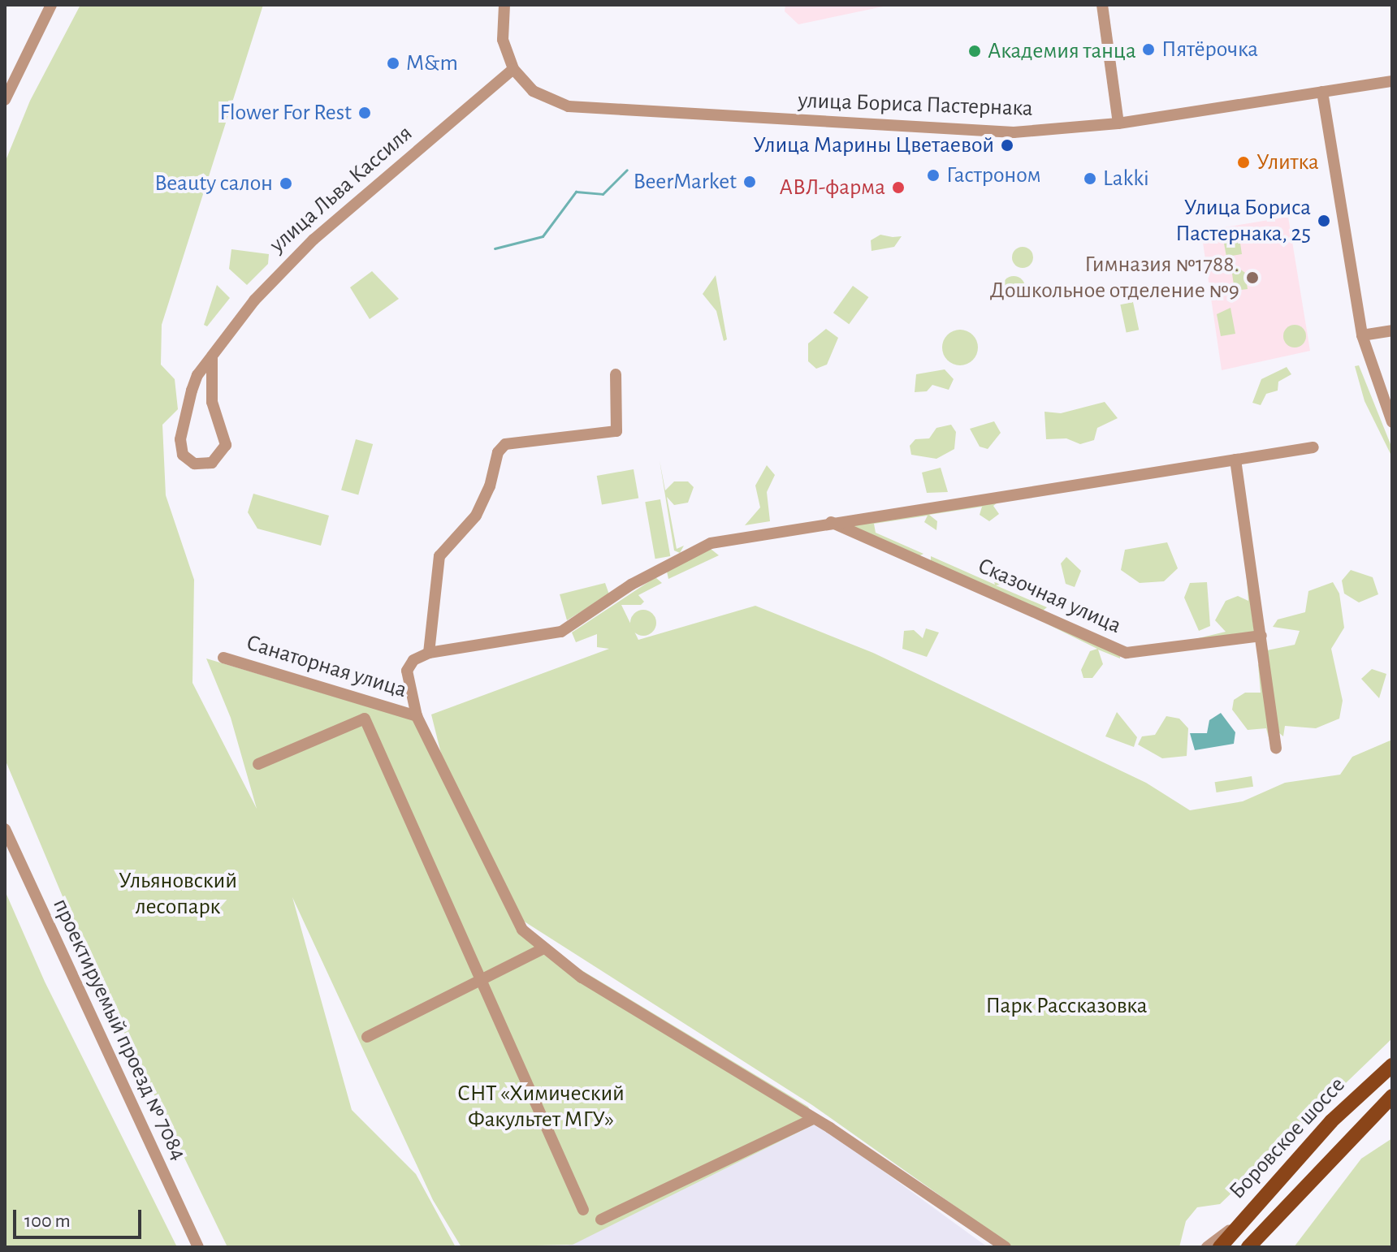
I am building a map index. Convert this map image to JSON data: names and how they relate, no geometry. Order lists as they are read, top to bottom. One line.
{"streets":{"main road":["Боровское шоссе"],"street":["улица Бориса Пастернака","улица Льва Кассиля","Сказочная улица","Санаторная улица","проектируемый проезд № 7084"]},"crossings":[["улица Бориса Пастернака","улица Льва Кассиля"]],"parks":["Ульяновский лесопарк","Парк Рассказовка","СНТ «Химический Факультет МГУ»"],"places":["Пятёрочка","Академия танца","M&m","Flower For Rest","Улица Марины Цветаевой","Улитка","Гастроном","Lakki","BeerMarket","Beauty салон","АВЛ-фарма","Улица Бориса Пастернака, 25","Гимназия №1788. Дошкольное отделение №9"],"scale_bar":"100 m"}
